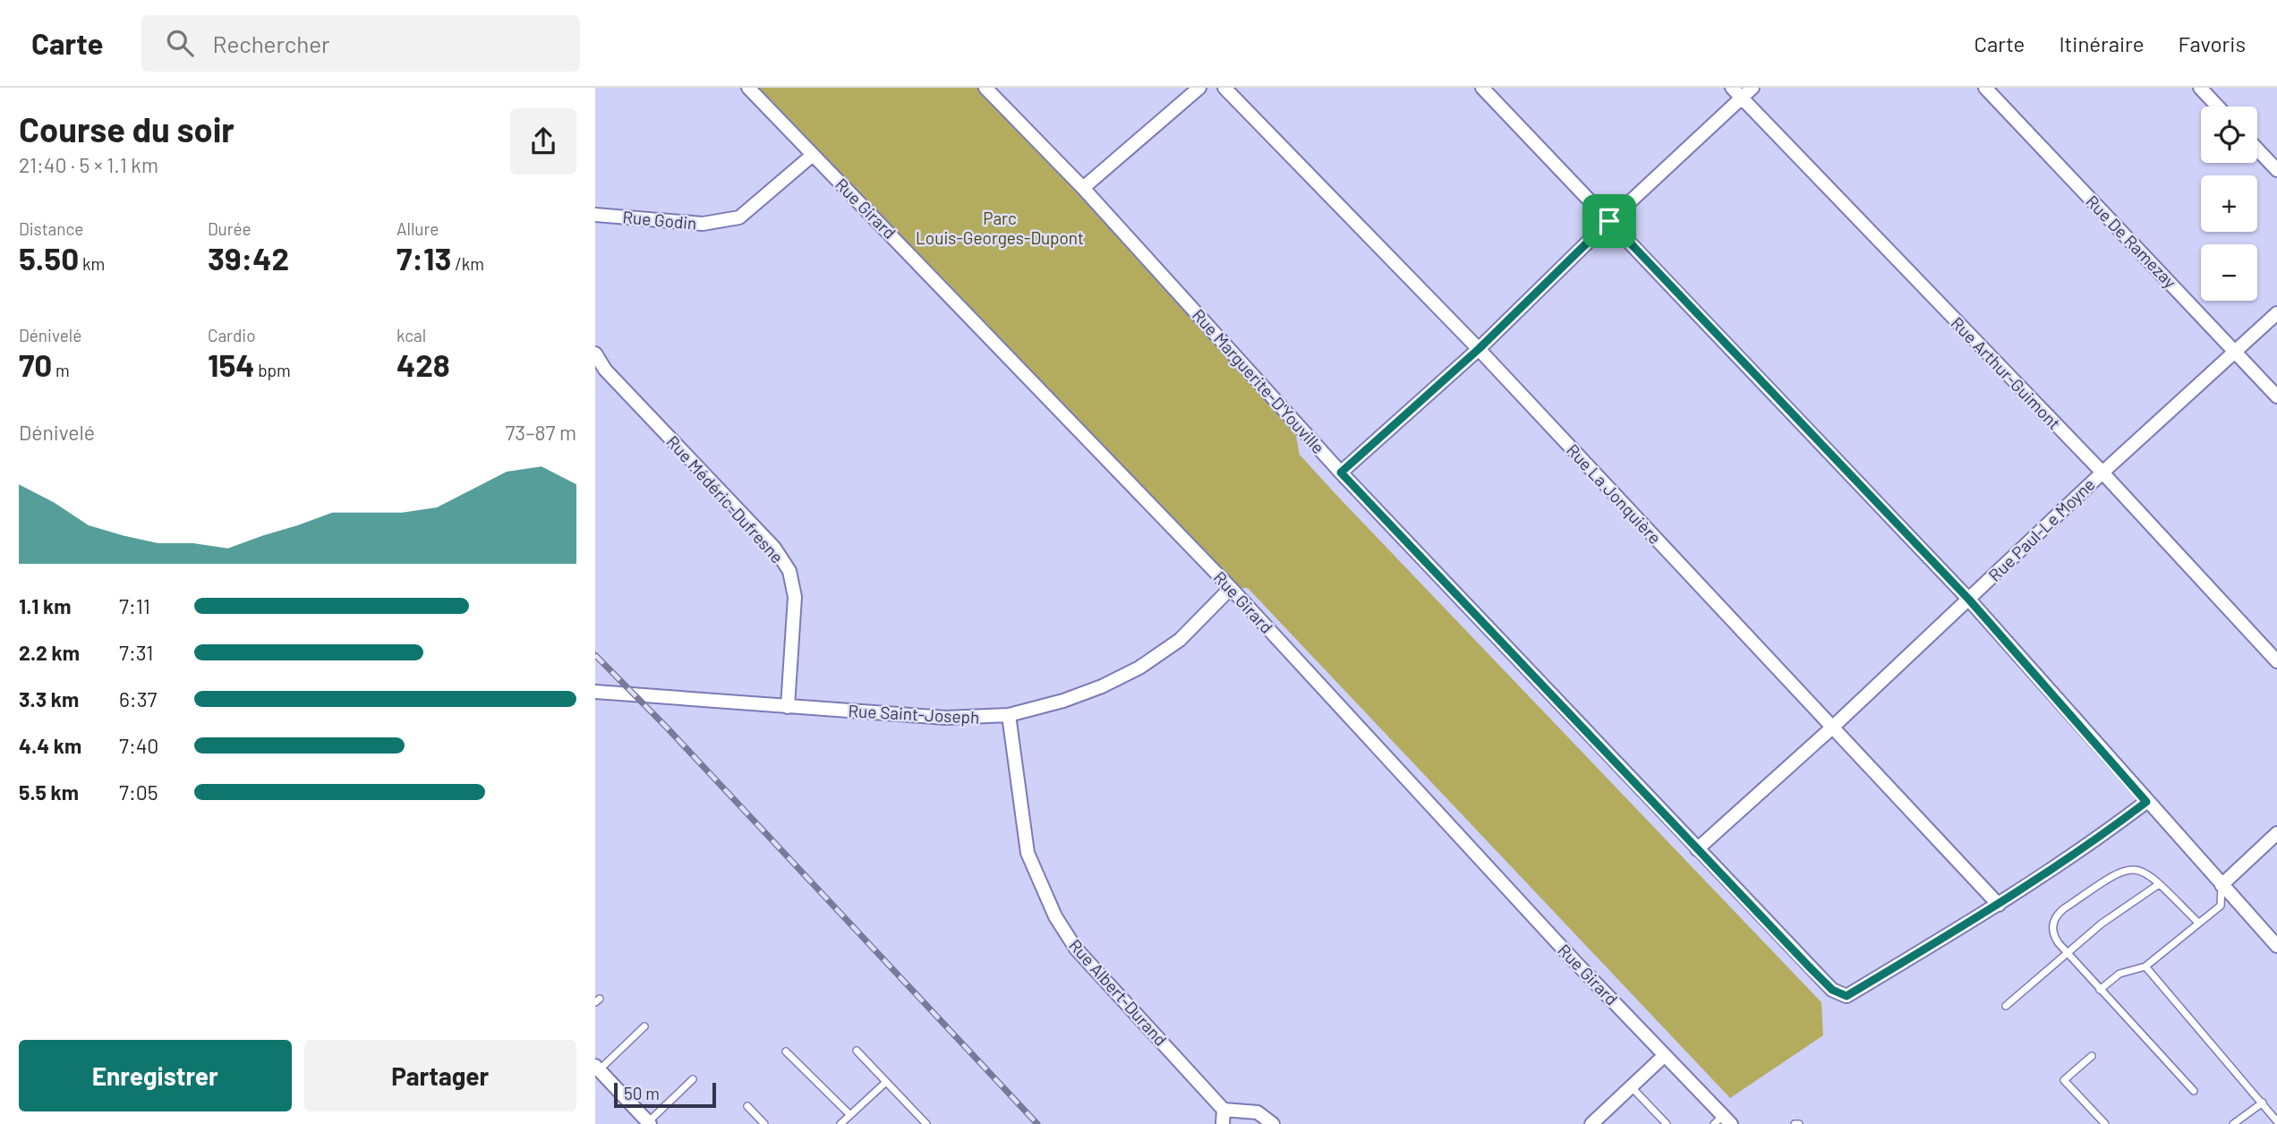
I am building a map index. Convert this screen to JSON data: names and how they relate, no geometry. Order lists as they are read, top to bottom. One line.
{"streets":{"street":["Rue Girard","Rue Godin","Rue De Ramezay","Rue Arthur-Guimont","Rue Marguerite-D'Youville","Rue La Jonquière","Rue Médéric-Dufresne","Rue Paul-Le Moyne","Rue Saint-Joseph","Rue Albert-Durand"]},"crossings":[["Rue Girard","Rue Godin"],["Rue Girard","Rue Saint-Joseph"],["Rue De Ramezay","Rue Paul-Le Moyne"],["Rue Arthur-Guimont","Rue Paul-Le Moyne"],["Rue Marguerite-D'Youville","Rue La Jonquière"],["Rue Marguerite-D'Youville","Rue Paul-Le Moyne"],["Rue La Jonquière","Rue Paul-Le Moyne"],["Rue Médéric-Dufresne","Rue Saint-Joseph"],["Rue Saint-Joseph","Rue Albert-Durand"]],"parks":["Parc Louis-Georges-Dupont"],"scale_bar":"50 m","page":{"header":"Carte","search":"Rechercher","nav":["Carte","Itinéraire","Favoris"],"heading":["Course du soir","21:40 · 5 × 1.1 km"],"map_buttons":["+","−"],"stats":[["Distance","5.50 km"],["Durée","39:42"],["Allure","7:13 /km"],["Dénivelé","70 m"],["Cardio","154 bpm"],["kcal","428"]],"chart":["Dénivelé","73–87 m"],"list":[{"name":"1.1 km","note":"7:11"},{"name":"2.2 km","note":"7:31"},{"name":"3.3 km","note":"6:37"},{"name":"4.4 km","note":"7:40"},{"name":"5.5 km","note":"7:05"}],"buttons":["Enregistrer","Partager"],"scale":"50 m"}}
